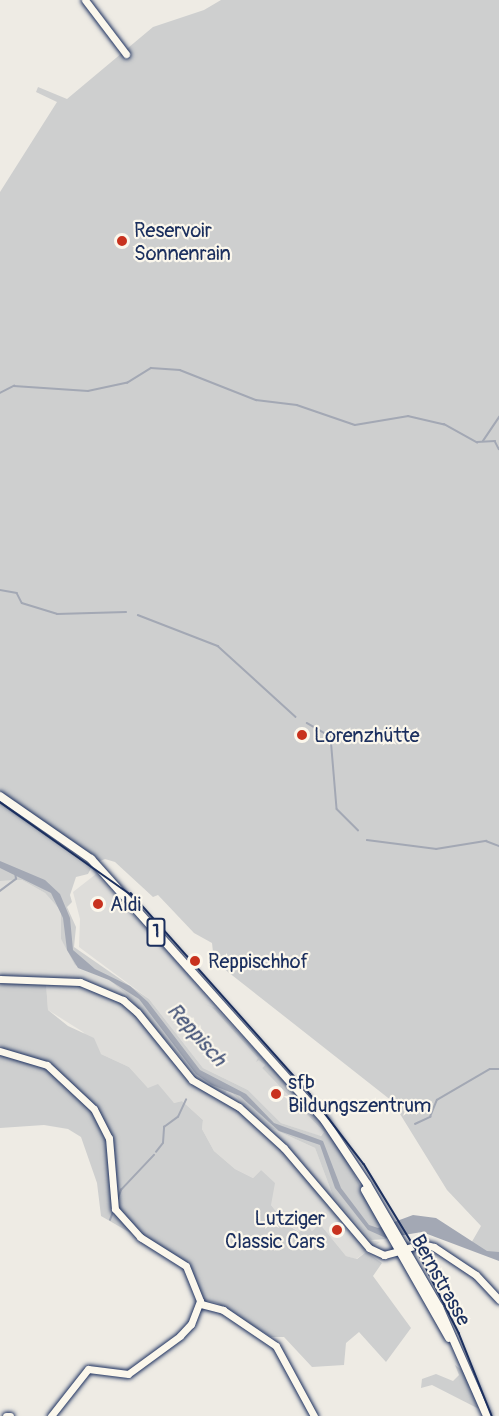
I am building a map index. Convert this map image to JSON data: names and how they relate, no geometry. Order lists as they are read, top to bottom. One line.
{"streets":{"main road":["1","Bernstrasse"]},"water":["Reppisch"],"places":["Reservoir Sonnenrain","Lorenzhütte","Aldi","Reppischhof","sfb Bildungszentrum","Lutziger Classic Cars"]}
